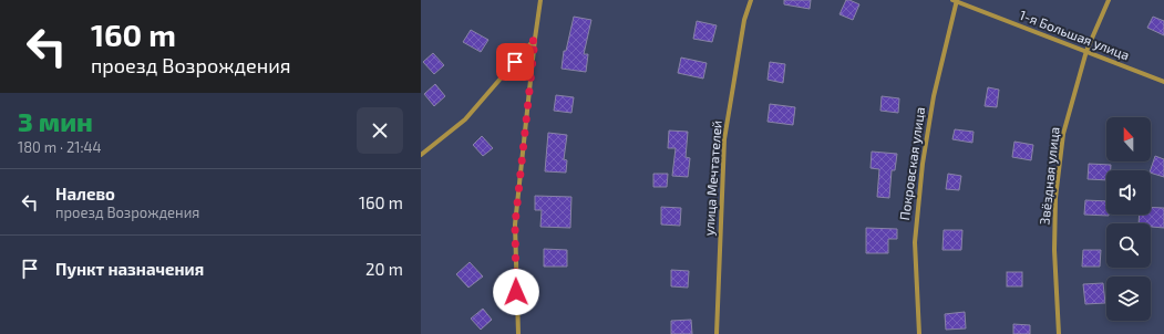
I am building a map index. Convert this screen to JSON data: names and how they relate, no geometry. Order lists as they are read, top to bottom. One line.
{"streets":{"street":["1-я Большая улица","Покровская улица","Звёздная улица","улица Мечтателей"]},"crossings":[["1-я Большая улица","Покровская улица"],["1-я Большая улица","Звёздная улица"]],"north":"top","page":{"turn":["160 m","проезд Возрождения"],"heading":["3 мин","180 m · 21:44"],"list":[{"name":"Налево","note":"проезд Возрождения","value":"160 m"},{"name":"Пункт назначения","value":"20 m"}]}}
